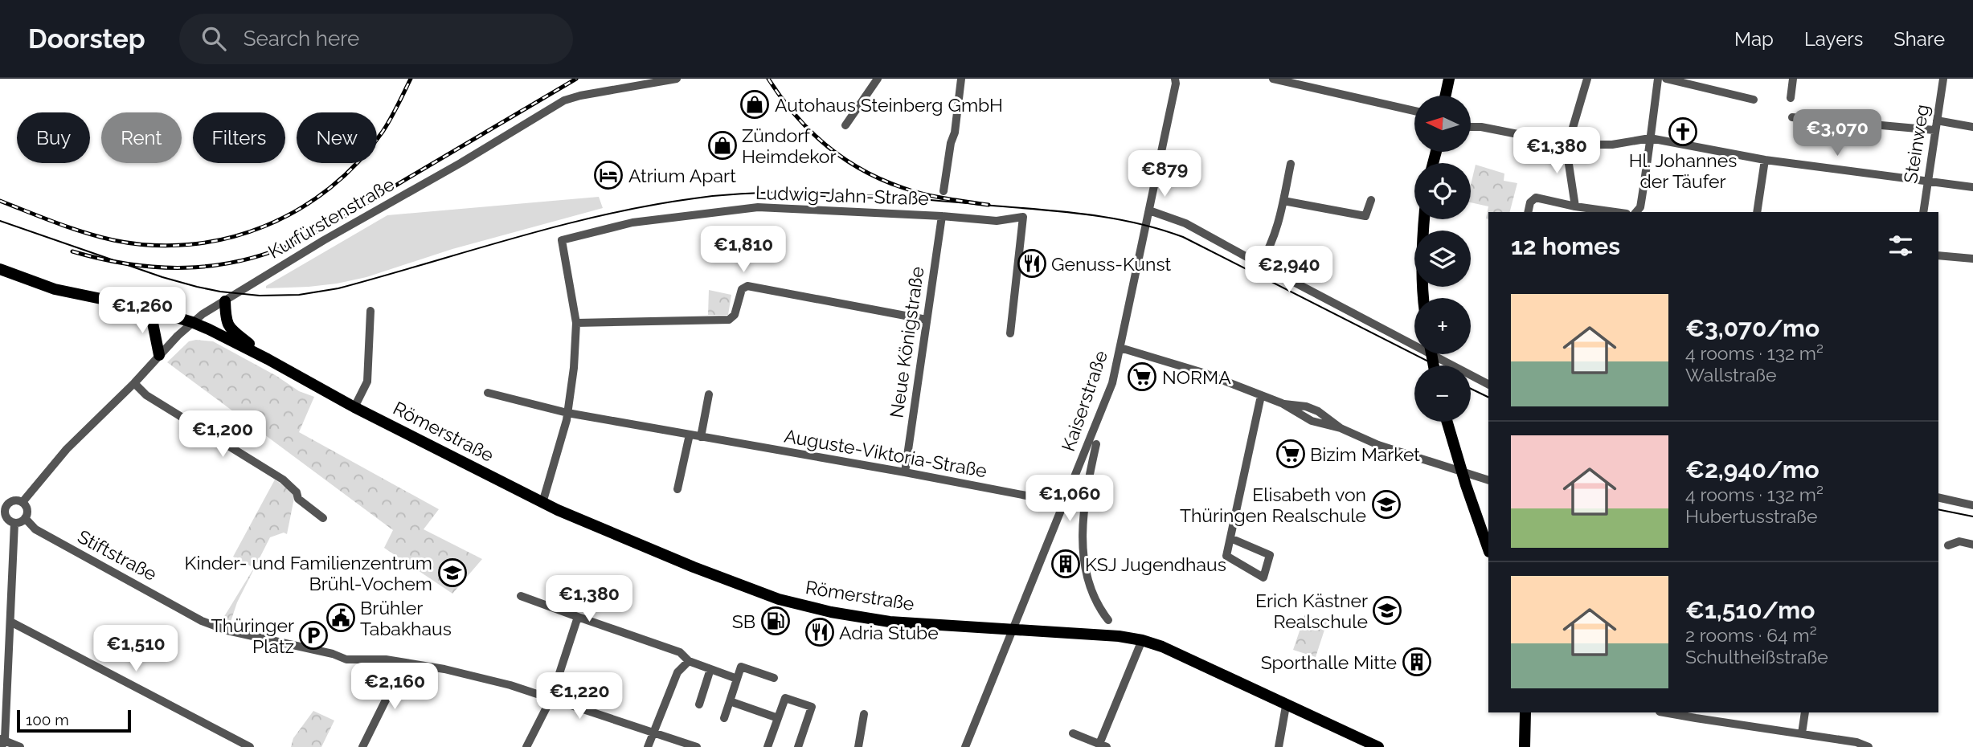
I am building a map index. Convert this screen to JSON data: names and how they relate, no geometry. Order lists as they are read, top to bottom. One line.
{"streets":{"main road":["Römerstraße"],"street":["Steinweg","Ludwig-Jahn-Straße","Kurfürstenstraße","Neue Königstraße","Kaiserstraße","Auguste-Viktoria-Straße","Stiftstraße"]},"crossings":[["Ludwig-Jahn-Straße","Neue Königstraße"],["Kurfürstenstraße","Römerstraße"],["Kurfürstenstraße","Stiftstraße"],["Neue Königstraße","Auguste-Viktoria-Straße"],["Kaiserstraße","Römerstraße"],["Kaiserstraße","Auguste-Viktoria-Straße"]],"places":{"shop":["Autohaus Steinberg GmbH","Zündorf Heimdekor"],"church":["Hl. Johannes der Täufer"],"hotel":["Atrium Apart"],"restaurant":["Genuss-Kunst","Adria Stube"],"supermarket":["NORMA","Bizim Market"],"school or university":["Elisabeth von Thüringen Realschule","Kinder- und Familienzentrum Brühl-Vochem","Erich Kästner Realschule"],"building":["KSJ Jugendhaus","Sporthalle Mitte"],"public building":["Brühler Tabakhaus"],"fuel station":["SB"],"parking":["Thüringer Platz"]},"scale_bar":"100 m","north":"left","page":{"header":"Doorstep","search":"Search here","nav":["Map","Layers","Share"],"map_buttons":["+","−"],"price":["€3,070","€1,380","€879","€1,810","€2,940","€1,260","€1,200","€1,060","€1,380","€1,510","€2,160","€1,220"],"chip":["Buy","Rent","Filters","New"],"heading":"12 homes","list":[{"name":"€3,070/mo","note":"4 rooms · 132 m² · Wallstraße"},{"name":"€2,940/mo","note":"4 rooms · 132 m² · Hubertusstraße"},{"name":"€1,510/mo","note":"2 rooms · 64 m² · Schultheißstraße"}],"scale":"100 m"}}
